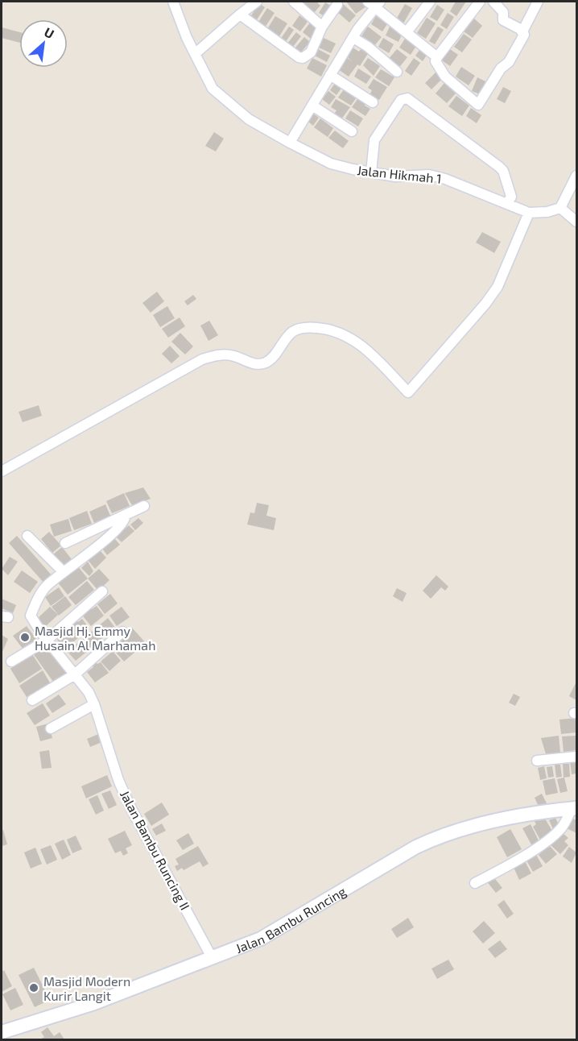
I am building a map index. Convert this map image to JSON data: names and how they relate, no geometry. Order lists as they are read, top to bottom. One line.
{"streets":{"street":["Jalan Hikmah 1","Jalan Bambu Runcing II","Jalan Bambu Runcing"]},"crossings":[["Jalan Bambu Runcing II","Jalan Bambu Runcing"]],"places":["Masjid Hj. Emmy Husain Al Marhamah","Masjid Modern Kurir Langit"],"north":"top right"}
